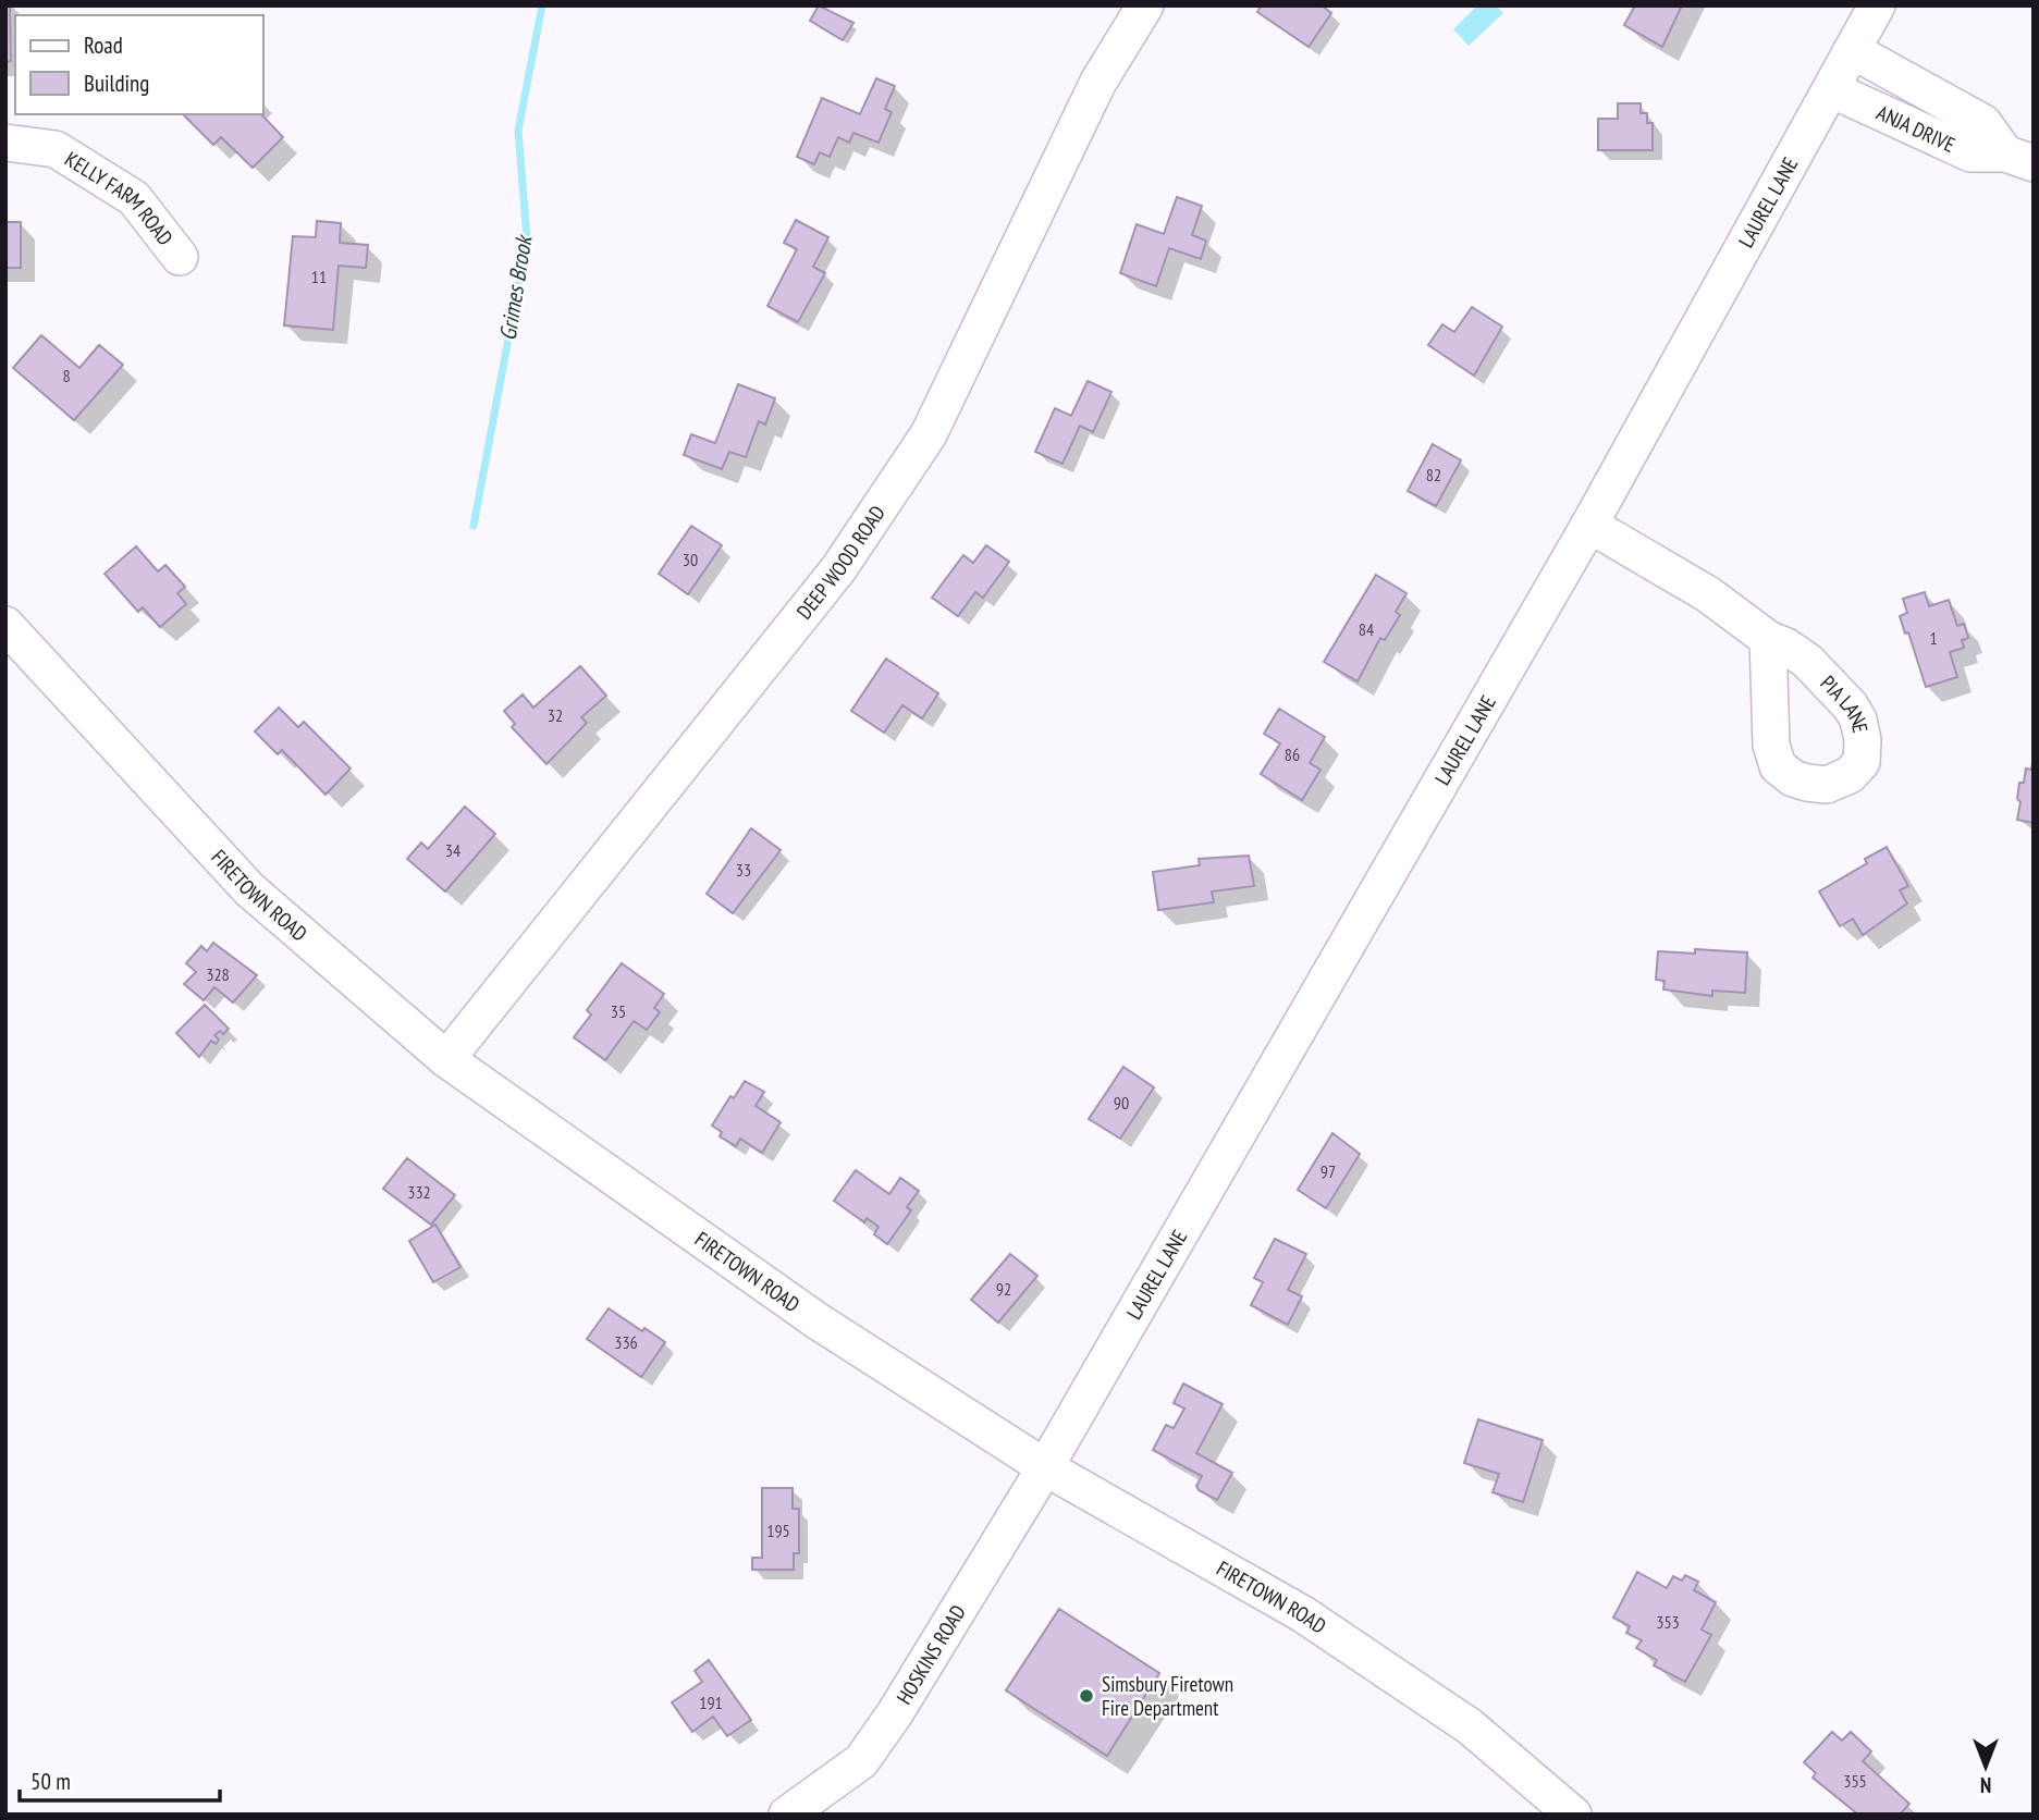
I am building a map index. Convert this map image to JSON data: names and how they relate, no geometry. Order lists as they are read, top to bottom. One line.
{"streets":{"street":["ANJA DRIVE","KELLY FARM ROAD","LAUREL LANE","DEEP WOOD ROAD","FIRETOWN ROAD","HOSKINS ROAD"]},"crossings":[["ANJA DRIVE","LAUREL LANE"],["LAUREL LANE","FIRETOWN ROAD"],["LAUREL LANE","HOSKINS ROAD"],["DEEP WOOD ROAD","FIRETOWN ROAD"],["FIRETOWN ROAD","HOSKINS ROAD"]],"water":["Grimes Brook"],"places":["Simsbury Firetown Fire Department"],"house_numbers":["11","8","82","30","84","1","32","86","34","33","328","35","90","97","332","92","336","195","353","191","355"],"legend":["Road","Building"],"scale_bar":"50 m","north":"bottom"}
